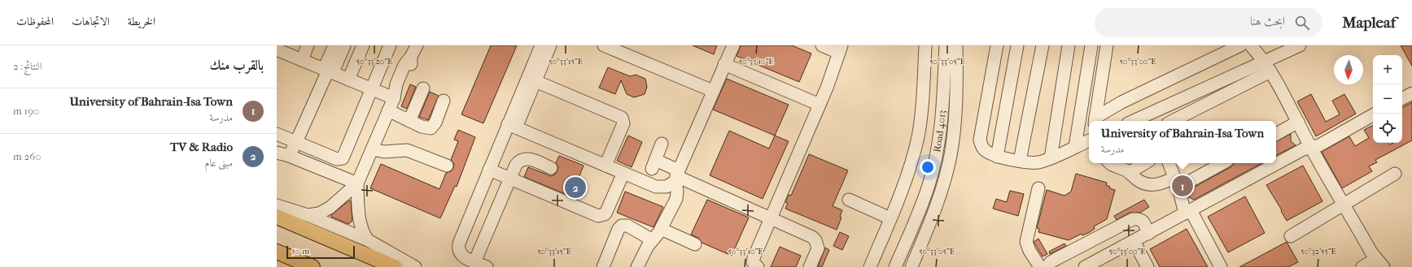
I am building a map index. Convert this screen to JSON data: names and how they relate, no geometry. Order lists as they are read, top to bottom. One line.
{"streets":{"street":["Road 4013"]},"scale_bar":"50 m","north":"bottom","page":{"header":"Mapleaf","search":"ابحث هنا","nav":["الخريطة","الاتجاهات","المحفوظات"],"heading":["بالقرب منك","النتائج: 2"],"map_buttons":["+","−"],"list":[{"mark":"1","name":"University of Bahrain-Isa Town","note":"مدرسة","value":"190 m"},{"mark":"2","name":"TV & Radio","note":"مبنى عام","value":"260 m"}],"popup":["University of Bahrain-Isa Town","مدرسة"],"pins":["1","2"],"scale":"50 m"},"coordinates":["50°33'20\"E","50°33'15\"E","50°33'10\"E","50°33'05\"E","50°33'00\"E","50°32'55\"E"]}
